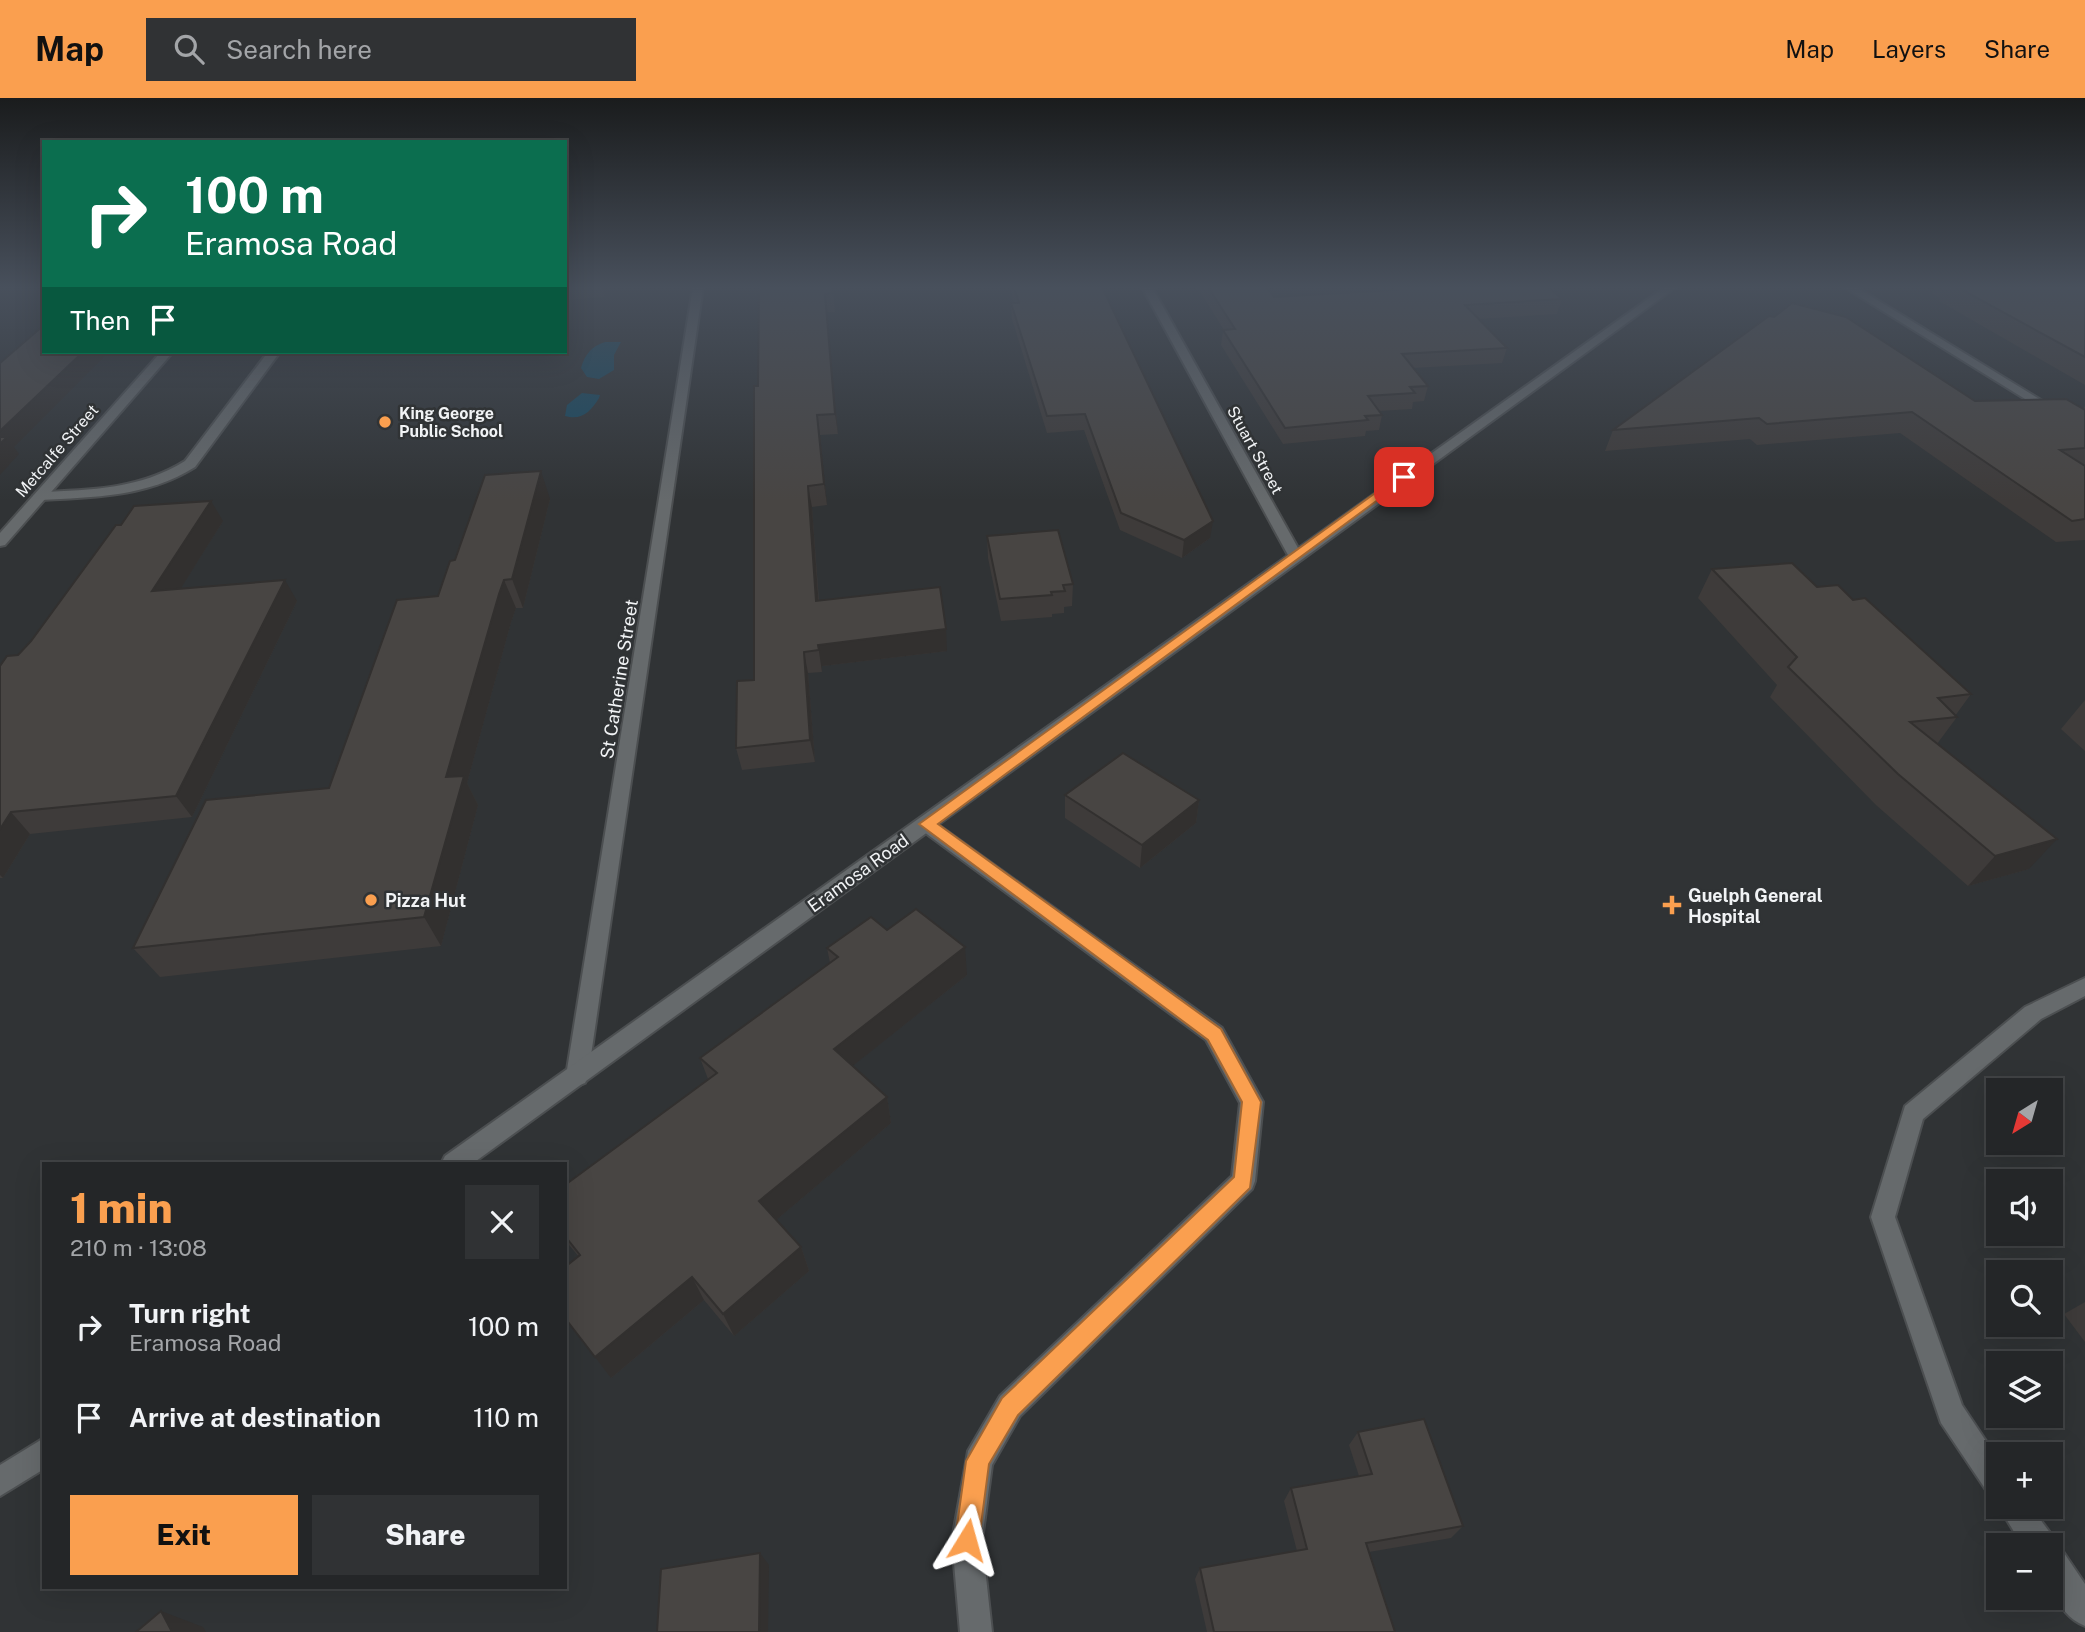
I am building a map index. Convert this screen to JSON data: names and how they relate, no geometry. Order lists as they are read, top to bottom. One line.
{"streets":{"street":["Stuart Street","Metcalfe Street","St Catherine Street","Eramosa Road"]},"crossings":[["Stuart Street","Eramosa Road"],["St Catherine Street","Eramosa Road"]],"places":{"other":["King George Public School","Pizza Hut"],"health":["Guelph General Hospital"]},"north":"bottom left","page":{"header":"Map","search":"Search here","nav":["Map","Layers","Share"],"turn":["100 m","Eramosa Road"],"then":"Then","map_buttons":["+","−"],"heading":["1 min","210 m · 13:08"],"list":[{"name":"Turn right","note":"Eramosa Road","value":"100 m"},{"name":"Arrive at destination","value":"110 m"}],"buttons":["Exit","Share"]}}
